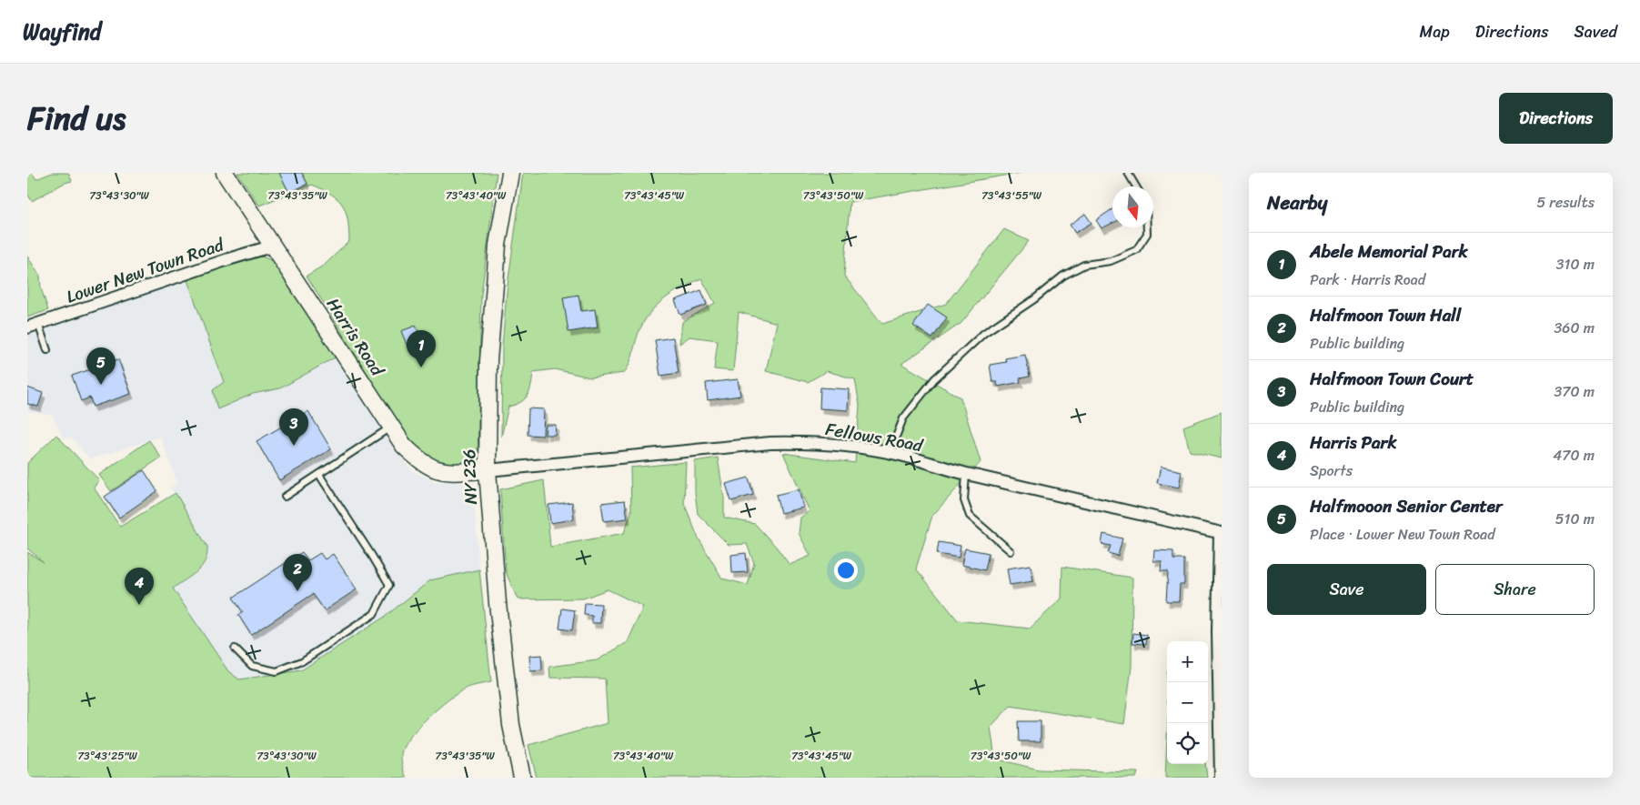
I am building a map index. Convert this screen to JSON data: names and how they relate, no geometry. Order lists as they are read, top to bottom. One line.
{"streets":{"main road":["Harris Road","NY 236"],"street":["Lower New Town Road","Fellows Road"]},"crossings":[["Lower New Town Road","Harris Road"],["Harris Road","Fellows Road"],["Harris Road","NY 236"],["Fellows Road","NY 236"]],"north":"bottom","page":{"header":"Wayfind","nav":["Map","Directions","Saved"],"title":"Find us","buttons":["Directions",["Save","Share"]],"heading":["Nearby","5 results"],"list":[{"mark":"1","name":"Abele Memorial Park","note":"Park · Harris Road","value":"310 m"},{"mark":"2","name":"Halfmoon Town Hall","note":"Public building","value":"360 m"},{"mark":"3","name":"Halfmoon Town Court","note":"Public building","value":"370 m"},{"mark":"4","name":"Harris Park","note":"Sports","value":"470 m"},{"mark":"5","name":"Halfmooon Senior Center","note":"Place · Lower New Town Road","value":"510 m"}],"pins":["1","5","3","2","4"],"map_buttons":["+","−"]},"coordinates":["73°43'30\"W","73°43'35\"W","73°43'40\"W","73°43'45\"W","73°43'50\"W","73°43'55\"W","73°43'25\"W"]}
